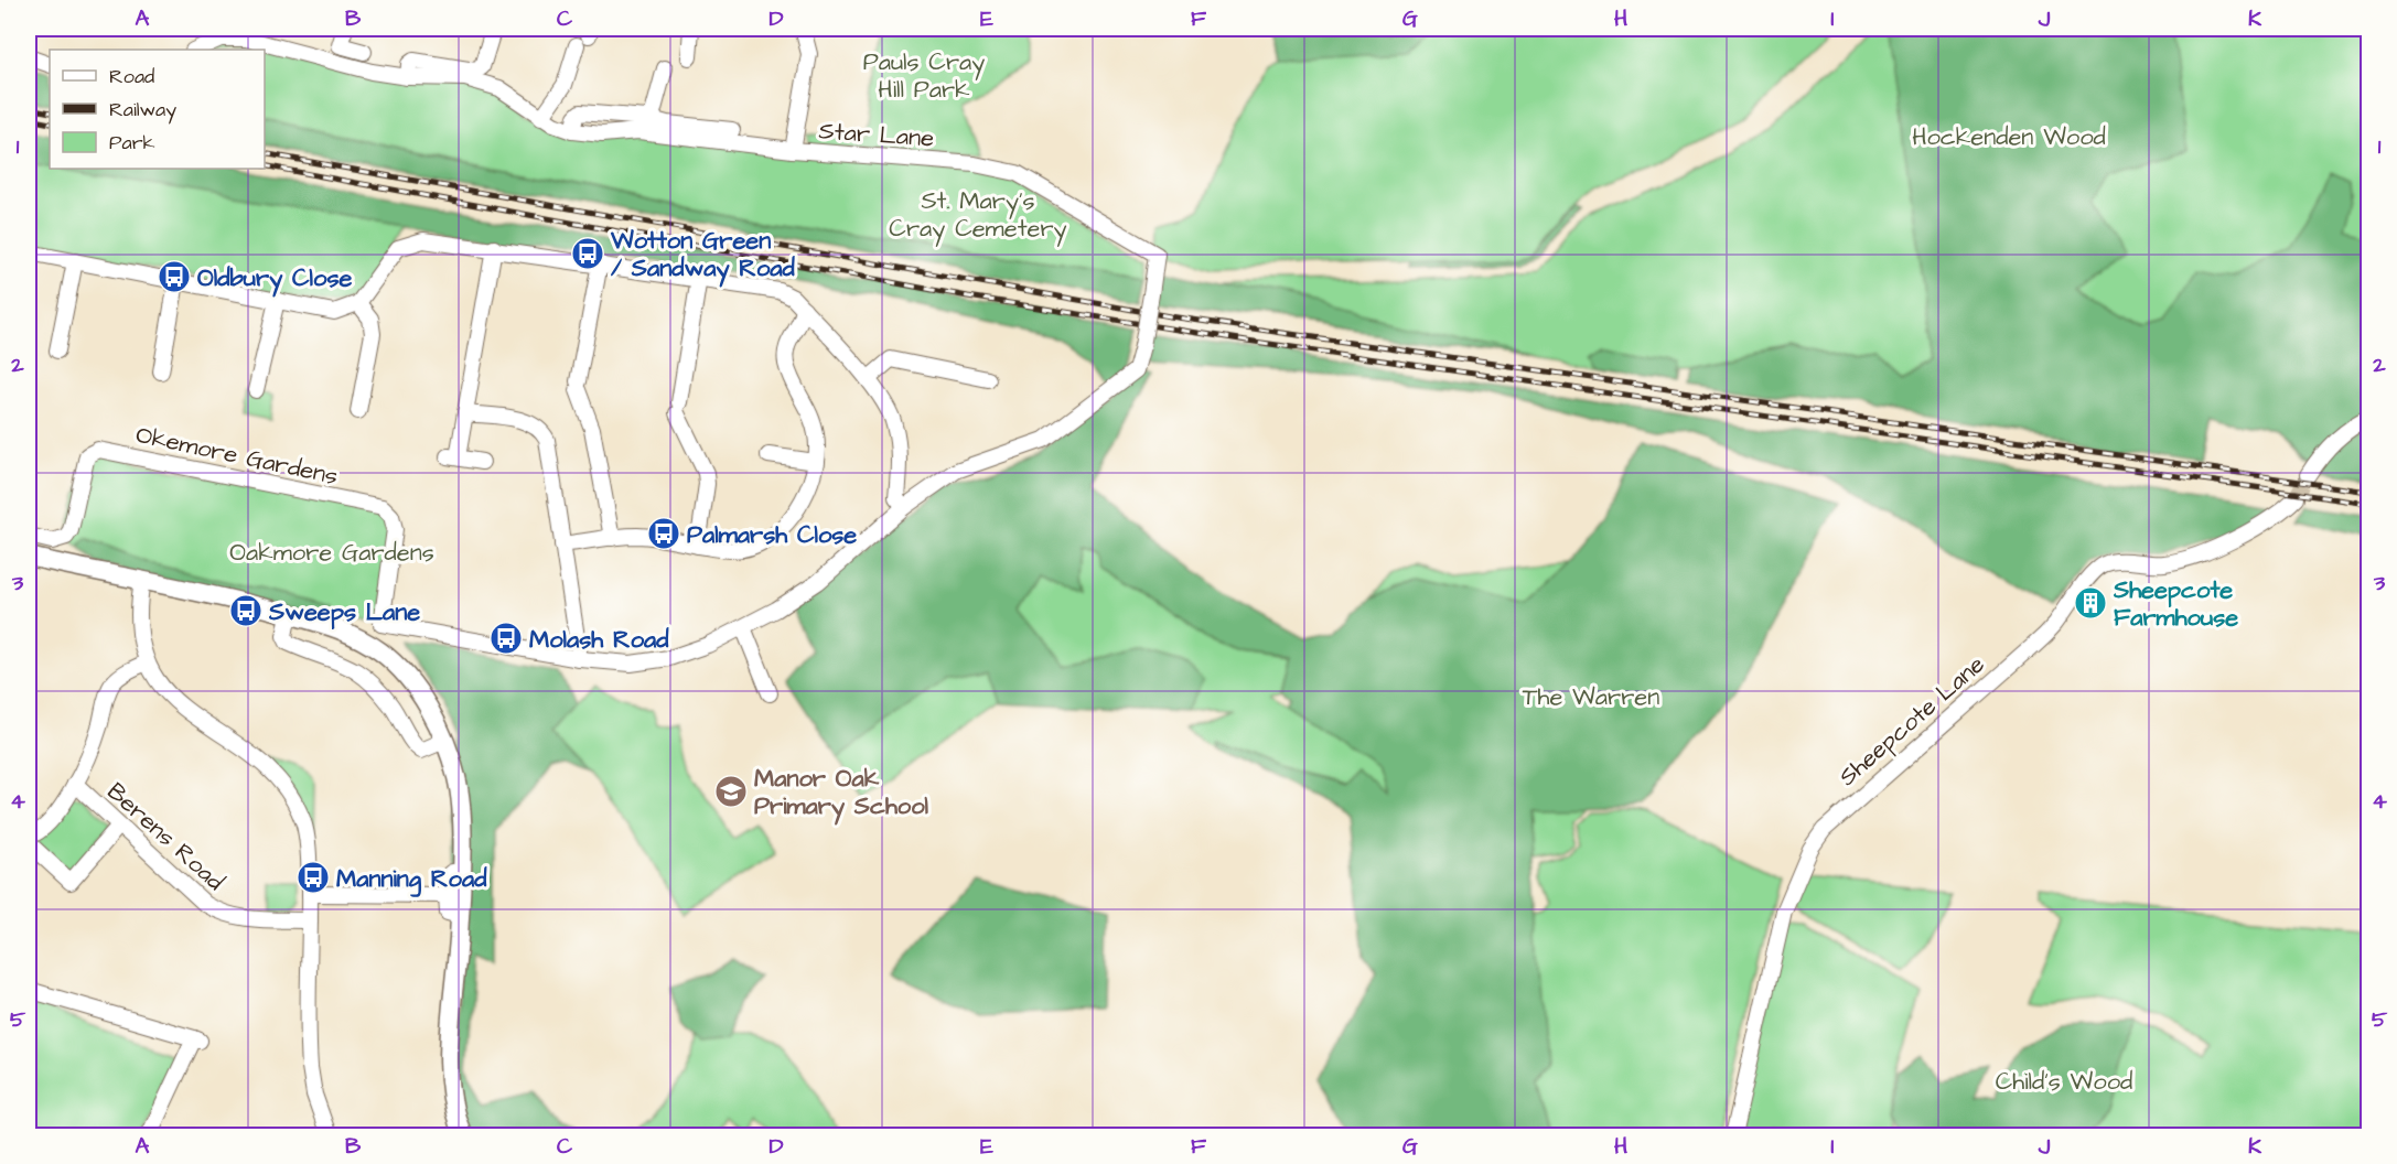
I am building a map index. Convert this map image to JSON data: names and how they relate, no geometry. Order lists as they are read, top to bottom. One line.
{"streets":{"street":["Star Lane","Okemore Gardens","Sheepcote Lane","Berens Road"]},"parks":["Pauls Cray Hill Park","Hockenden Wood","St. Mary's Cray Cemetery","Oakmore Gardens","The Warren","Child's Wood"],"places":{"bus stop":["Wotton Green / Sandway Road","Oldbury Close","Palmarsh Close","Sweeps Lane","Molash Road","Manning Road"],"building":["Sheepcote Farmhouse"],"school or university":["Manor Oak Primary School"]},"legend":["Road","Railway","Park"],"grid":{"columns":["A","B","C","D","E","F","G","H","I","J","K"],"rows":["1","2","3","4","5"]}}
